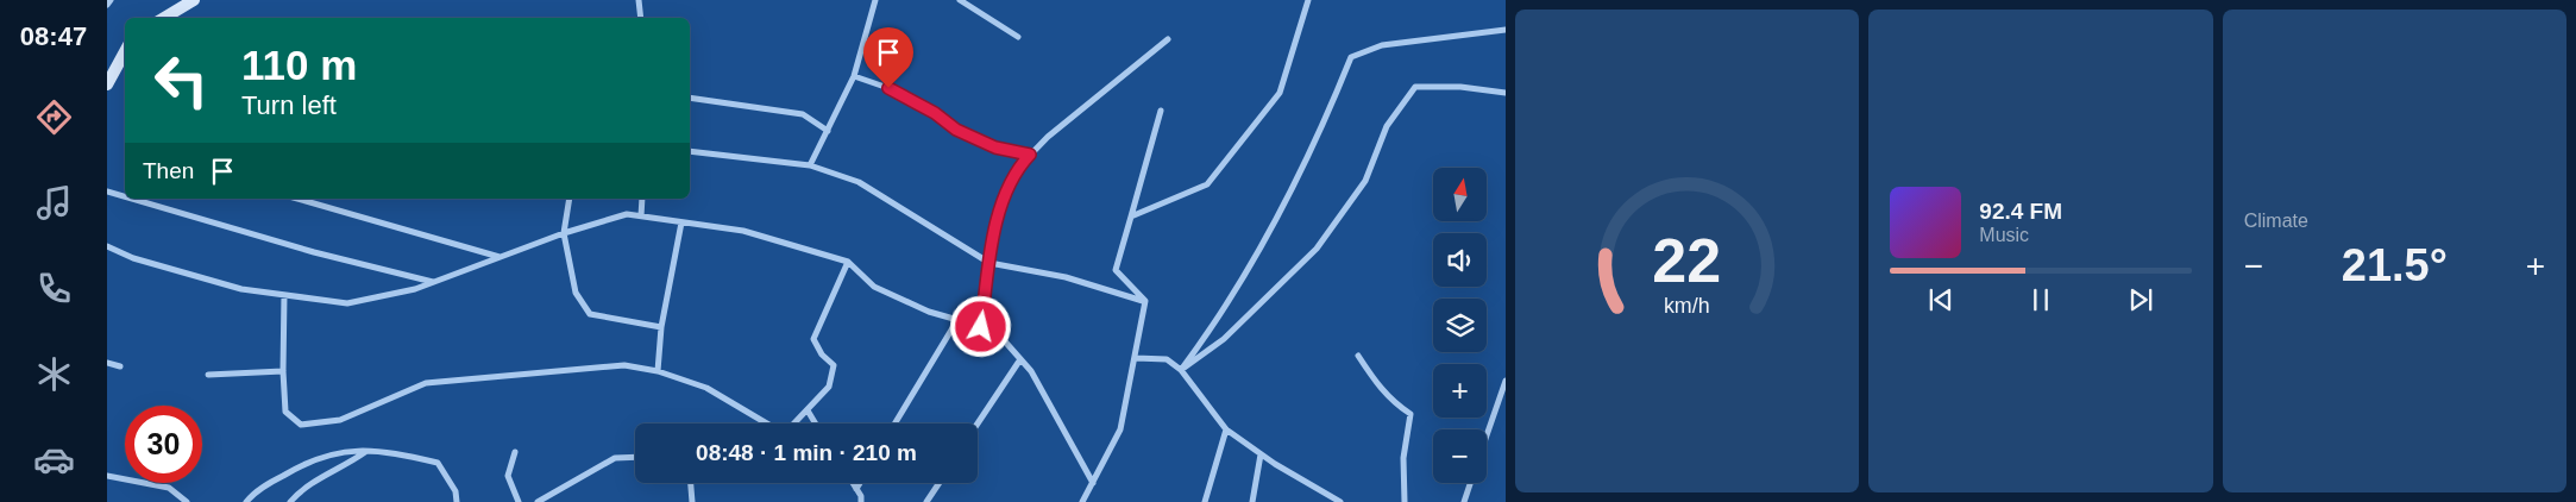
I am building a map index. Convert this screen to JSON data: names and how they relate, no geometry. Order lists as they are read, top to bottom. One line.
{"north":"top","page":{"tabs":"08:47","tile":"Climate","turn":["110 m","Turn left"],"then":"Then","map_buttons":["+","−"],"song":["92.4 FM","Music"],"heat":["−","21.5°","+"],"limit":"30","trip":"08:48 · 1 min · 210 m","gauge":["22","km/h"]}}
